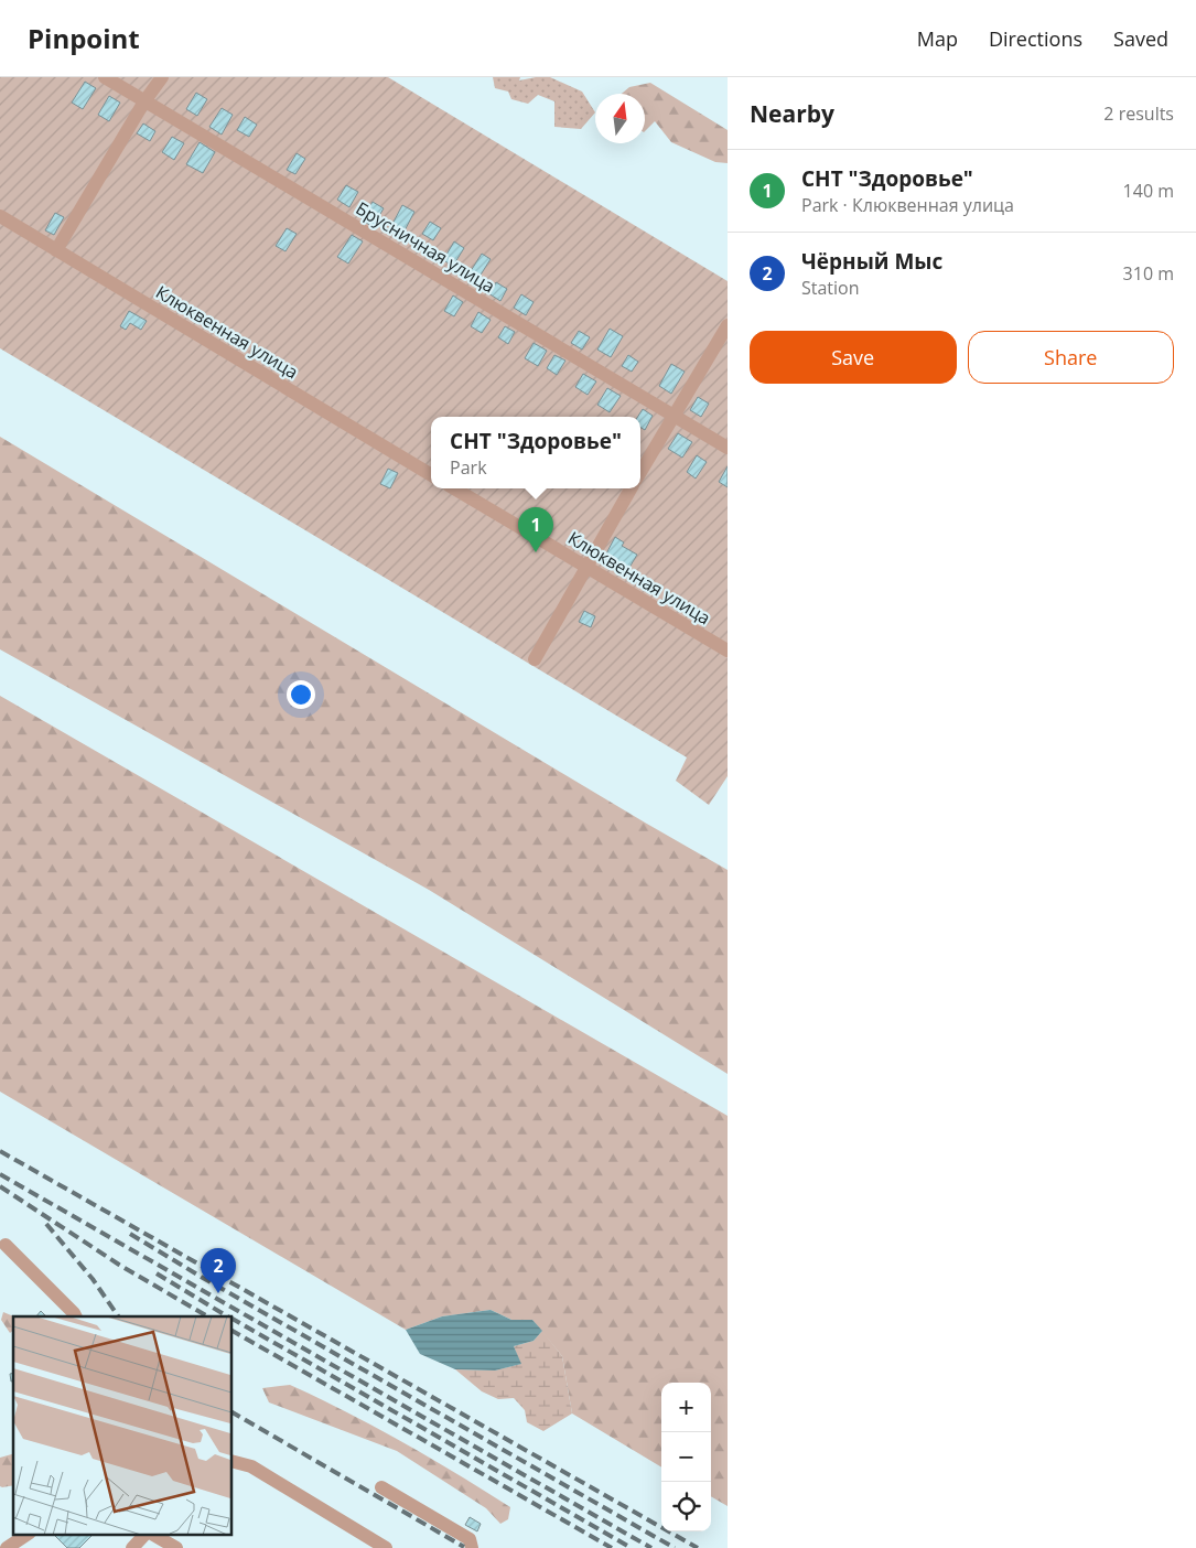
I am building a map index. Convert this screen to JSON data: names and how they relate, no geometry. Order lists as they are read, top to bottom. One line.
{"streets":{"street":["Брусничная улица","Клюквенная улица"]},"north":"top","page":{"header":"Pinpoint","nav":["Map","Directions","Saved"],"heading":["Nearby","2 results"],"list":[{"mark":"1","name":"СНТ \"Здоровье\"","note":"Park · Клюквенная улица","value":"140 m"},{"mark":"2","name":"Чёрный Мыс","note":"Station","value":"310 m"}],"buttons":["Save","Share"],"popup":["СНТ \"Здоровье\"","Park"],"pins":["1","2"],"map_buttons":["+","−"]}}
